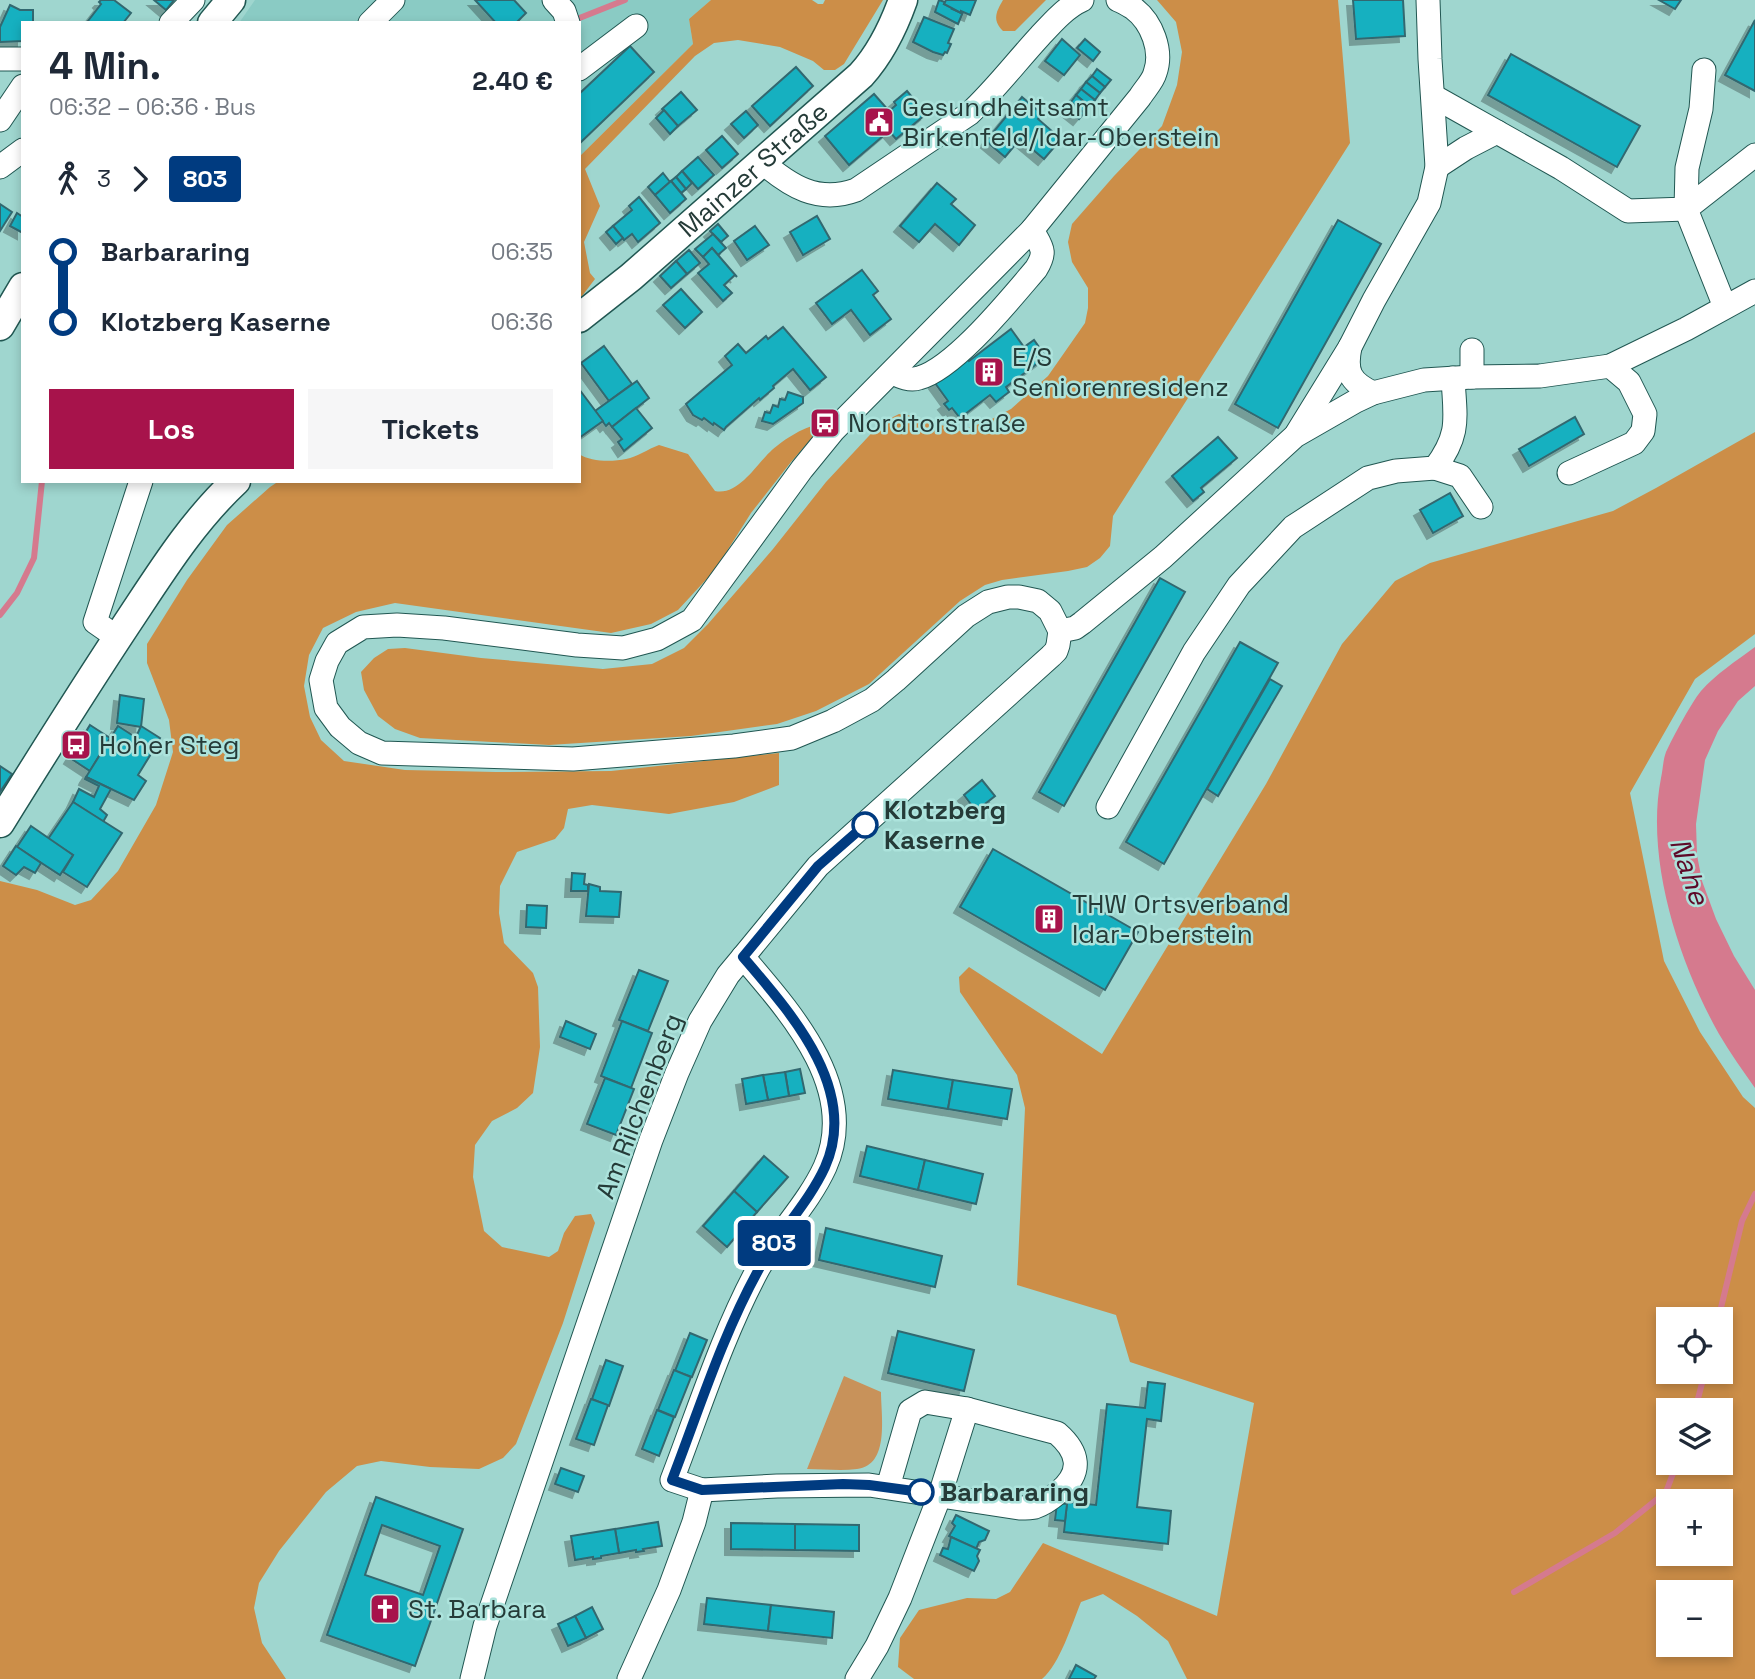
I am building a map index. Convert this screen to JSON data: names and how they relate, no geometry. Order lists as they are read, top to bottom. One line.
{"streets":{"main road":["Mainzer Straße"],"street":["Am Rilchenberg"]},"water":["Nahe"],"places":{"public building":["Gesundheitsamt Birkenfeld/Idar-Oberstein"],"building":["E/S Seniorenresidenz","THW Ortsverband Idar-Oberstein"],"bus stop":["Nordtorstraße","Hoher Steg"],"other":["Klotzberg Kaserne","Barbararing"],"church":["St. Barbara"]},"lines":["bus line 803"],"page":{"on_map":"803","heading":["4 Min.","06:32 – 06:36 · Bus","2.40 €"],"legs":["3","803"],"list":[{"name":"Barbararing","value":"06:35"},{"name":"Klotzberg Kaserne","value":"06:36"}],"buttons":["Los","Tickets"],"map_buttons":["+","−"]}}
